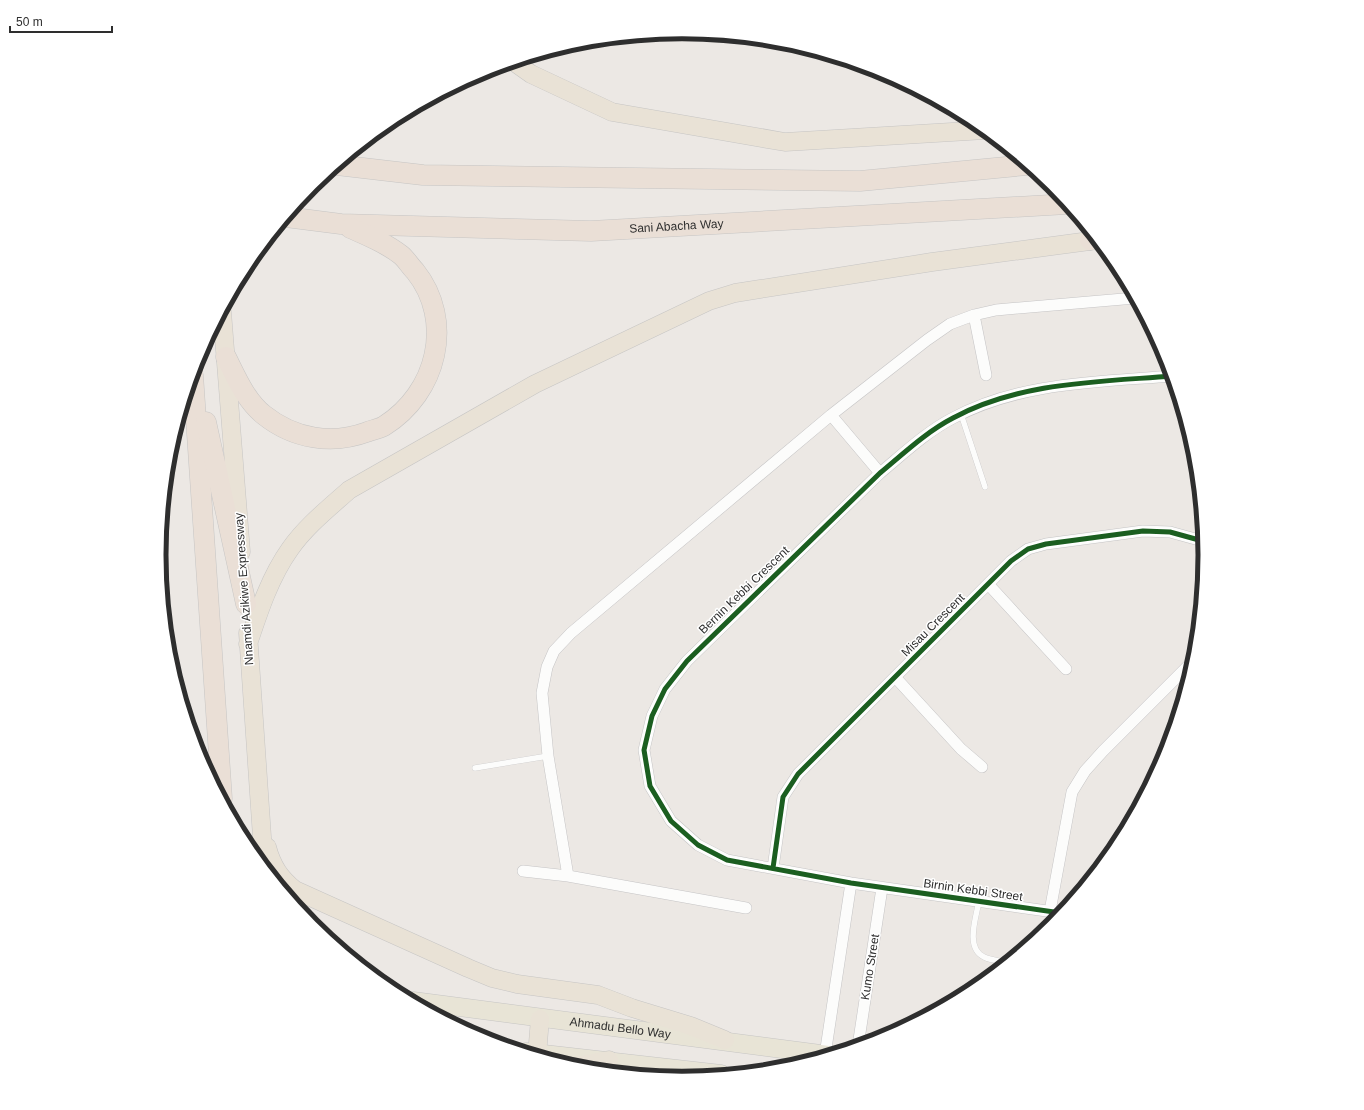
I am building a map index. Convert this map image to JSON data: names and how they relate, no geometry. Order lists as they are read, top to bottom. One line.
{"streets":{"highway":["Sani Abacha Way","Nnamdi Azikiwe Expressway"],"main road":["Ahmadu Bello Way"],"street":["Bernin Kebbi Crescent","Misau Crescent","Birnin Kebbi Street","Kumo Street"]},"crossings":[["Bernin Kebbi Crescent","Misau Crescent"],["Bernin Kebbi Crescent","Birnin Kebbi Street"],["Bernin Kebbi Crescent","Kumo Street"],["Birnin Kebbi Street","Kumo Street"]],"scale_bar":"50 m"}
